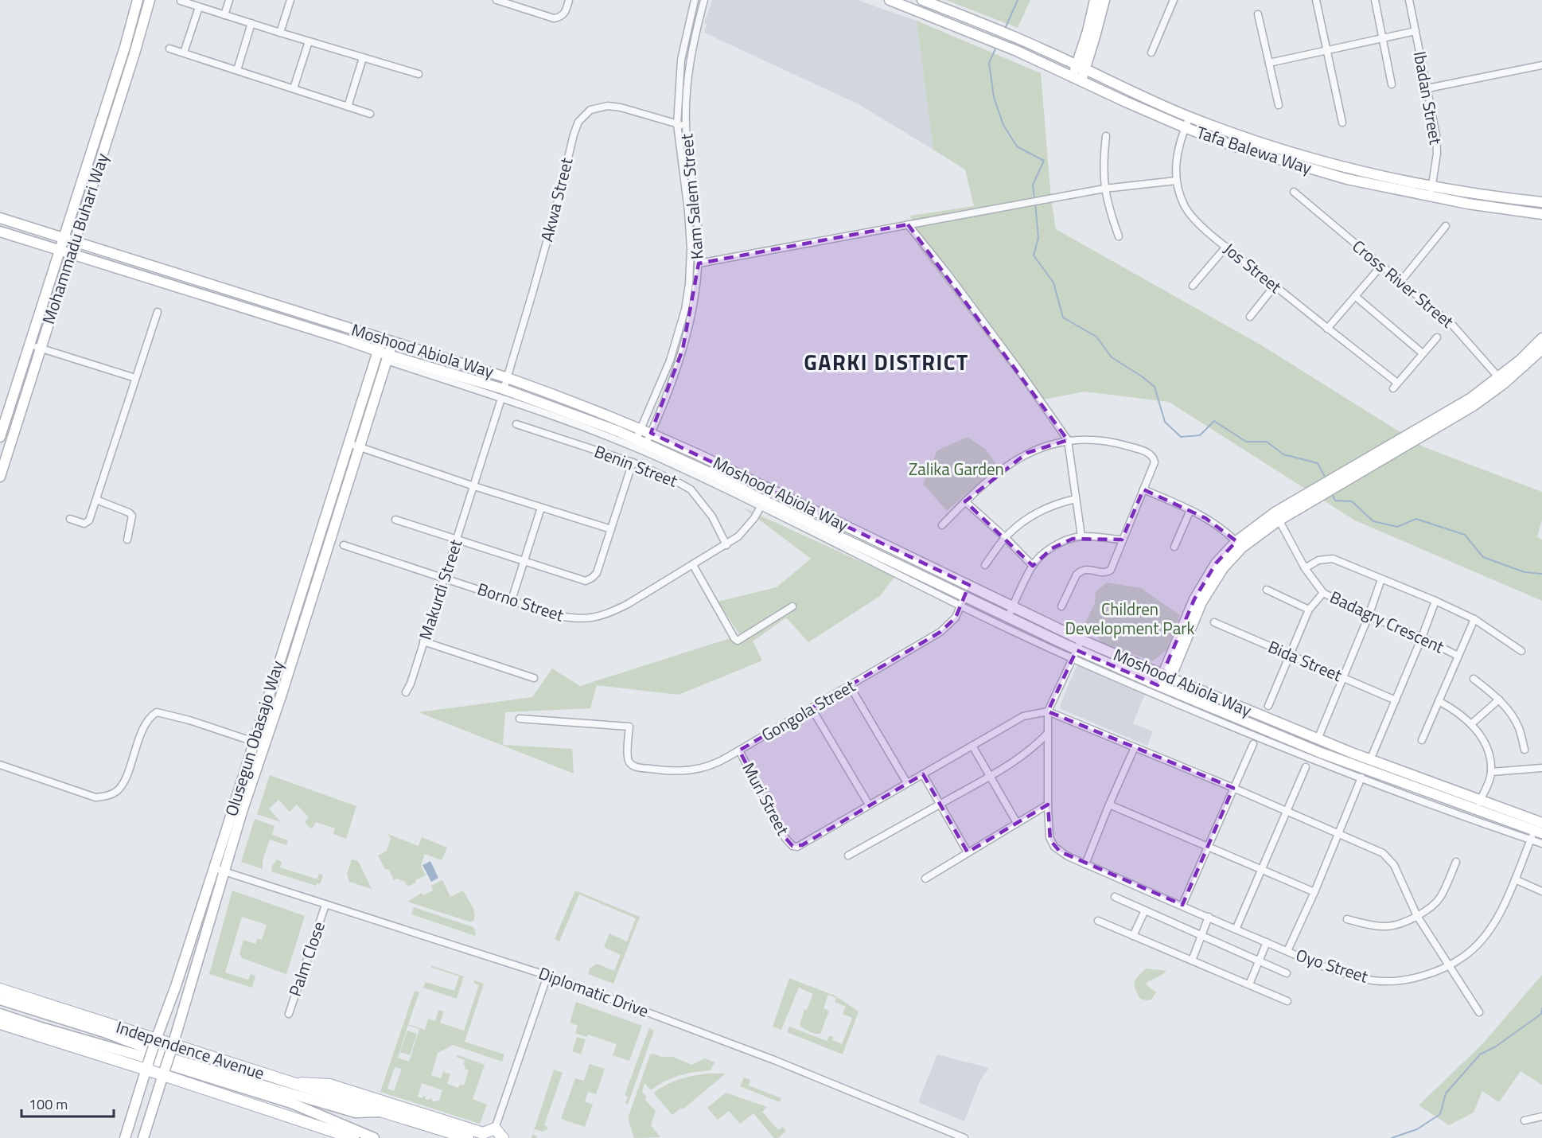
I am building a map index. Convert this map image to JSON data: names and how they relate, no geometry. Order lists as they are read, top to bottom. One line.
{"streets":{"main road":["Tafa Balewa Way","Mohammadu Buhari Way","Moshood Abiola Way","Olusegun Obasajo Way","Independence Avenue"],"street":["Ibadan Street","Kam Salem Street","Akwa Street","Jos Street","Cross River Street","Benin Street","Makurdi Street","Borno Street","Badagry Crescent","Bida Street","Gongola Street","Muri Street","Palm Close","Oyo Street","Diplomatic Drive"]},"crossings":[["Ibadan Street","Tafa Balewa Way"],["Tafa Balewa Way","Jos Street"],["Kam Salem Street","Akwa Street"],["Kam Salem Street","Moshood Abiola Way"],["Akwa Street","Moshood Abiola Way"],["Akwa Street","Makurdi Street"],["Mohammadu Buhari Way","Moshood Abiola Way"],["Moshood Abiola Way","Makurdi Street"],["Moshood Abiola Way","Borno Street"],["Moshood Abiola Way","Gongola Street"],["Moshood Abiola Way","Olusegun Obasajo Way"],["Moshood Abiola Way","Oyo Street"],["Benin Street","Borno Street"],["Makurdi Street","Borno Street"],["Gongola Street","Muri Street"],["Olusegun Obasajo Way","Diplomatic Drive"],["Olusegun Obasajo Way","Independence Avenue"],["Palm Close","Diplomatic Drive"]],"districts":["GARKI DISTRICT"],"parks":["Zalika Garden","Children Development Park"],"scale_bar":"100 m"}
